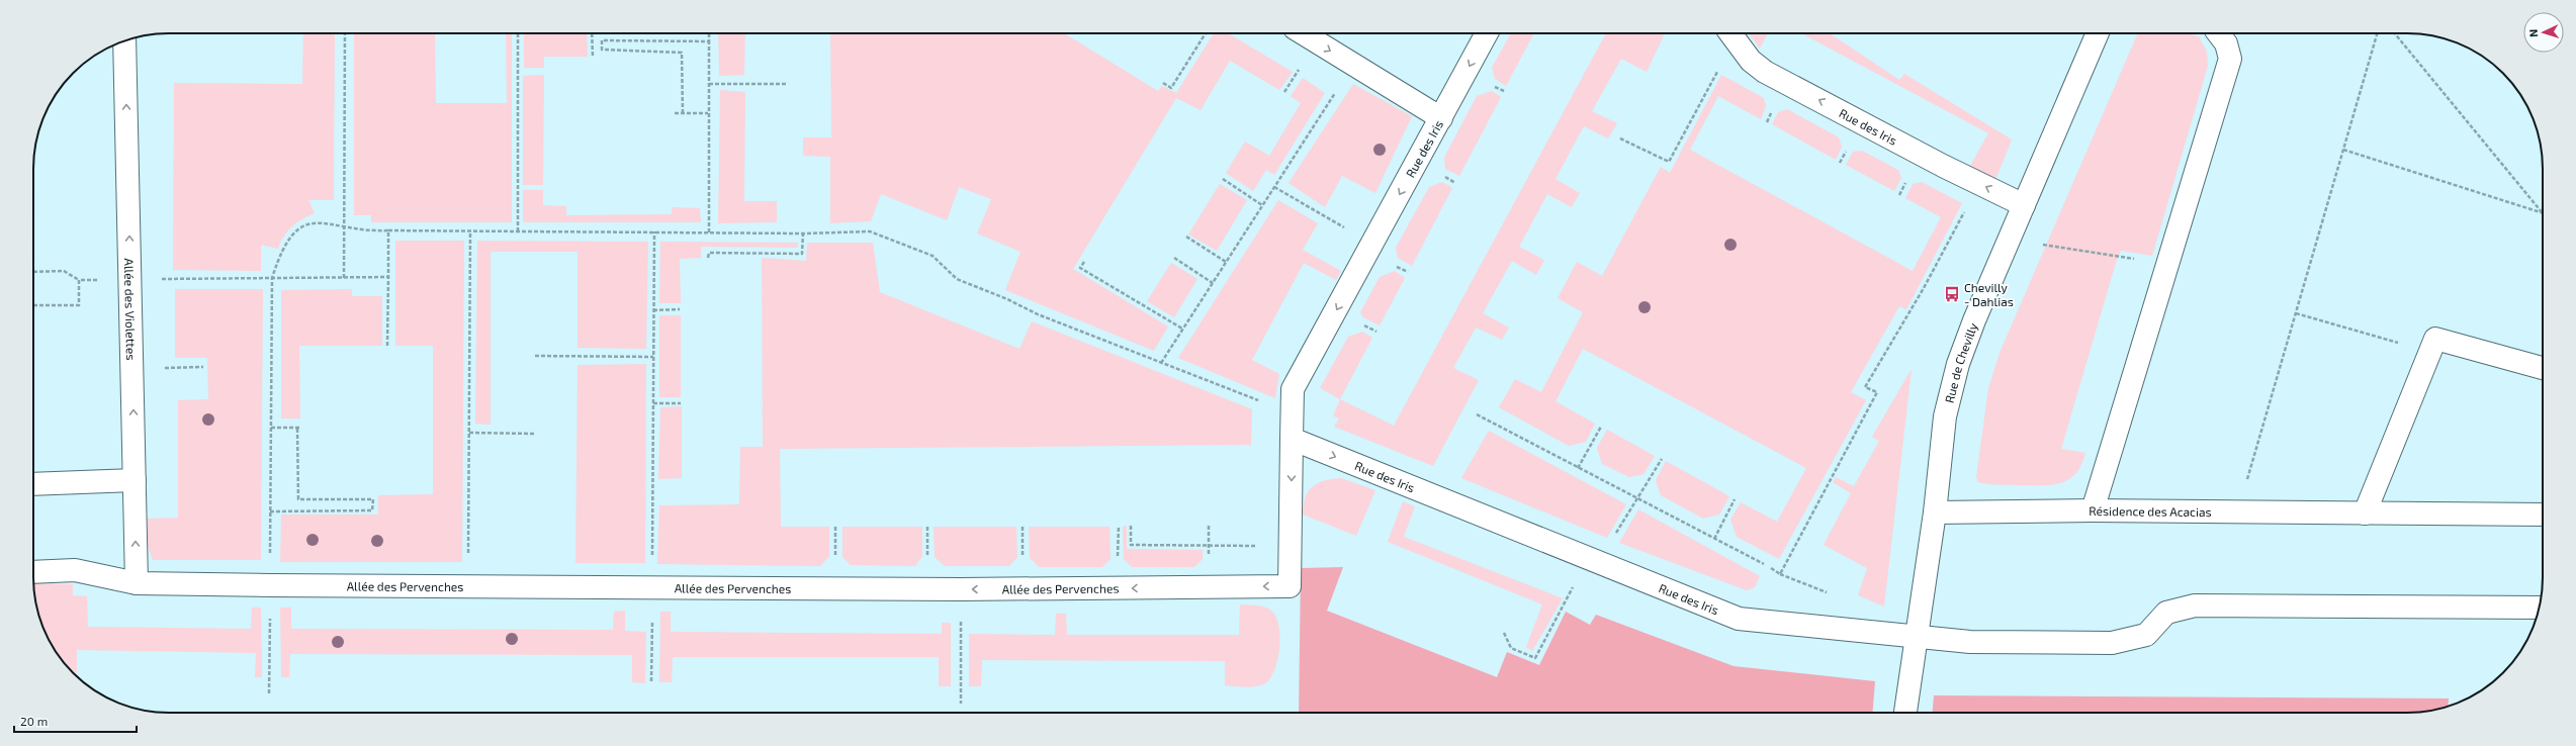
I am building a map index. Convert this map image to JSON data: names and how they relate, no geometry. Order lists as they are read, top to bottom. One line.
{"streets":{"street":["Rue des Iris","Allée des Violettes","Rue de Chevilly","Résidence des Acacias","Allée des Pervenches"]},"crossings":[["Rue des Iris","Rue de Chevilly"],["Rue des Iris","Allée des Pervenches"],["Allée des Violettes","Allée des Pervenches"],["Rue de Chevilly","Résidence des Acacias"]],"one_way":["Allée des Violettes","Allée des Pervenches"],"places":{"bus stop":["Chevilly - Dahlias"]},"scale_bar":"20 m","north":"left"}
